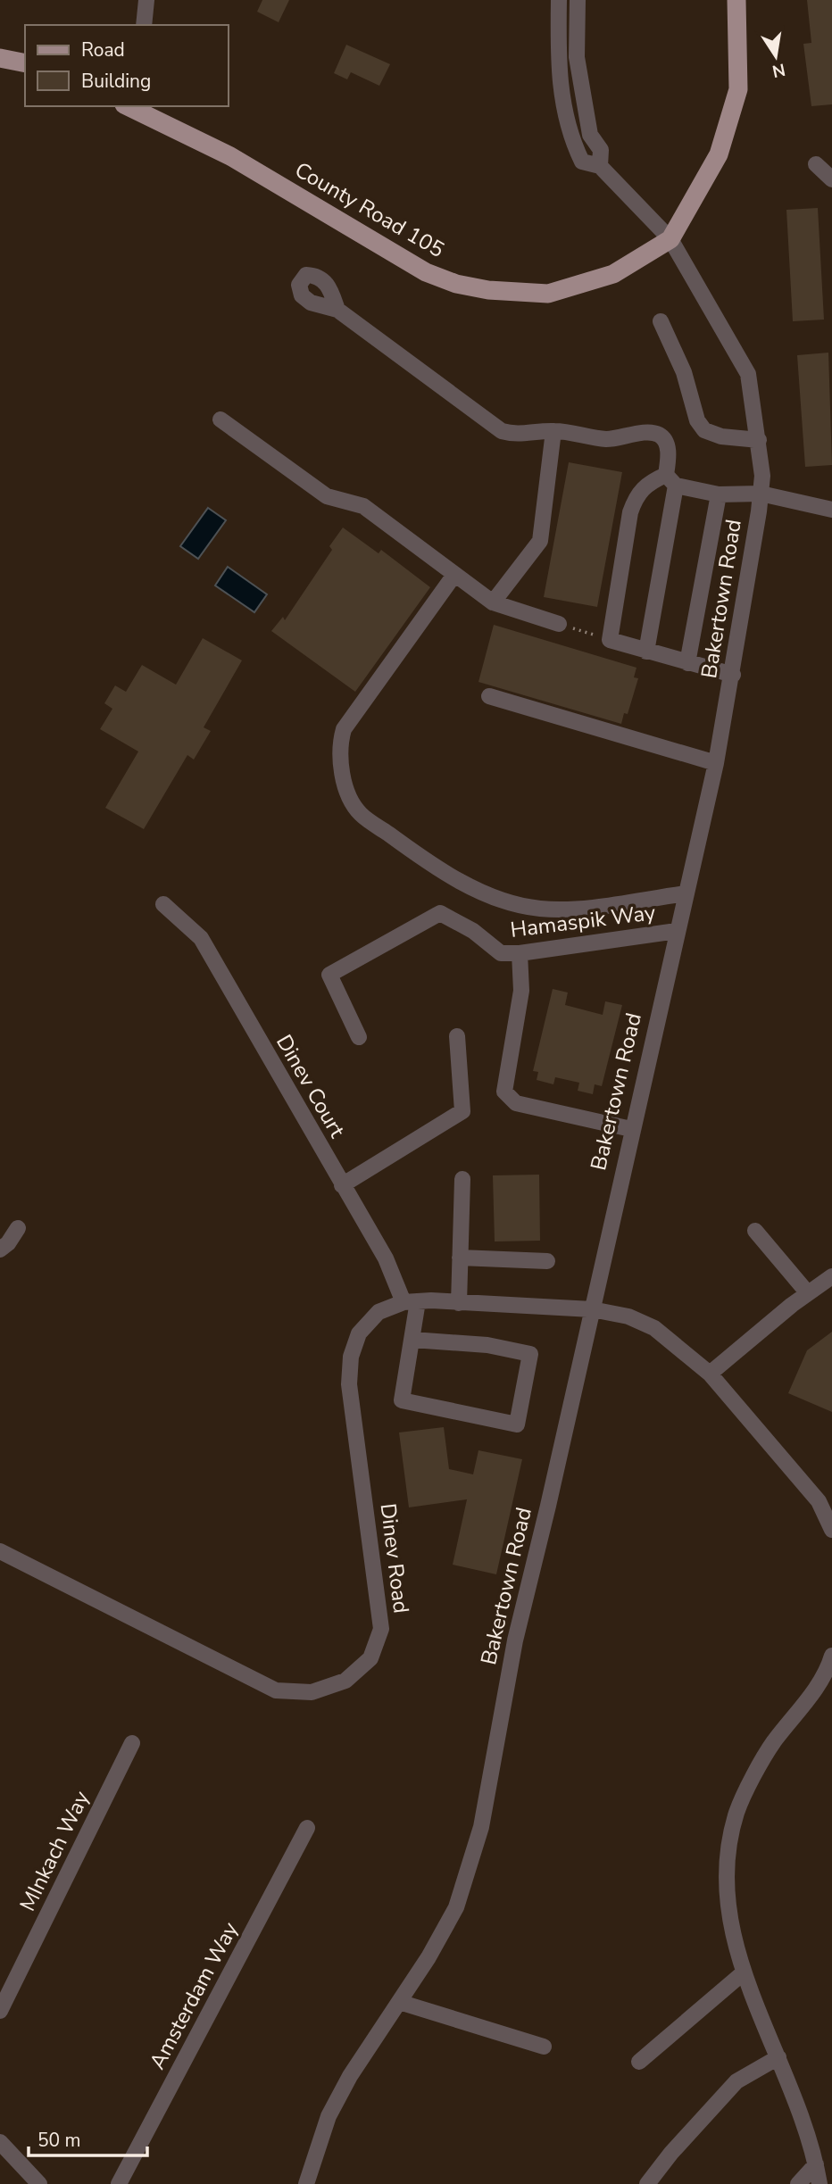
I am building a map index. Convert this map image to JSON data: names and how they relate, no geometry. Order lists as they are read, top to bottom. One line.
{"streets":{"main road":["County Road 105"],"street":["Bakertown Road","Hamaspik Way","Dinev Court","Dinev Road","MInkach Way","Amsterdam Way"]},"crossings":[["County Road 105","Bakertown Road"],["Bakertown Road","Hamaspik Way"],["Bakertown Road","Dinev Road"],["Dinev Court","Dinev Road"]],"legend":["Road","Building"],"scale_bar":"50 m","north":"bottom"}
